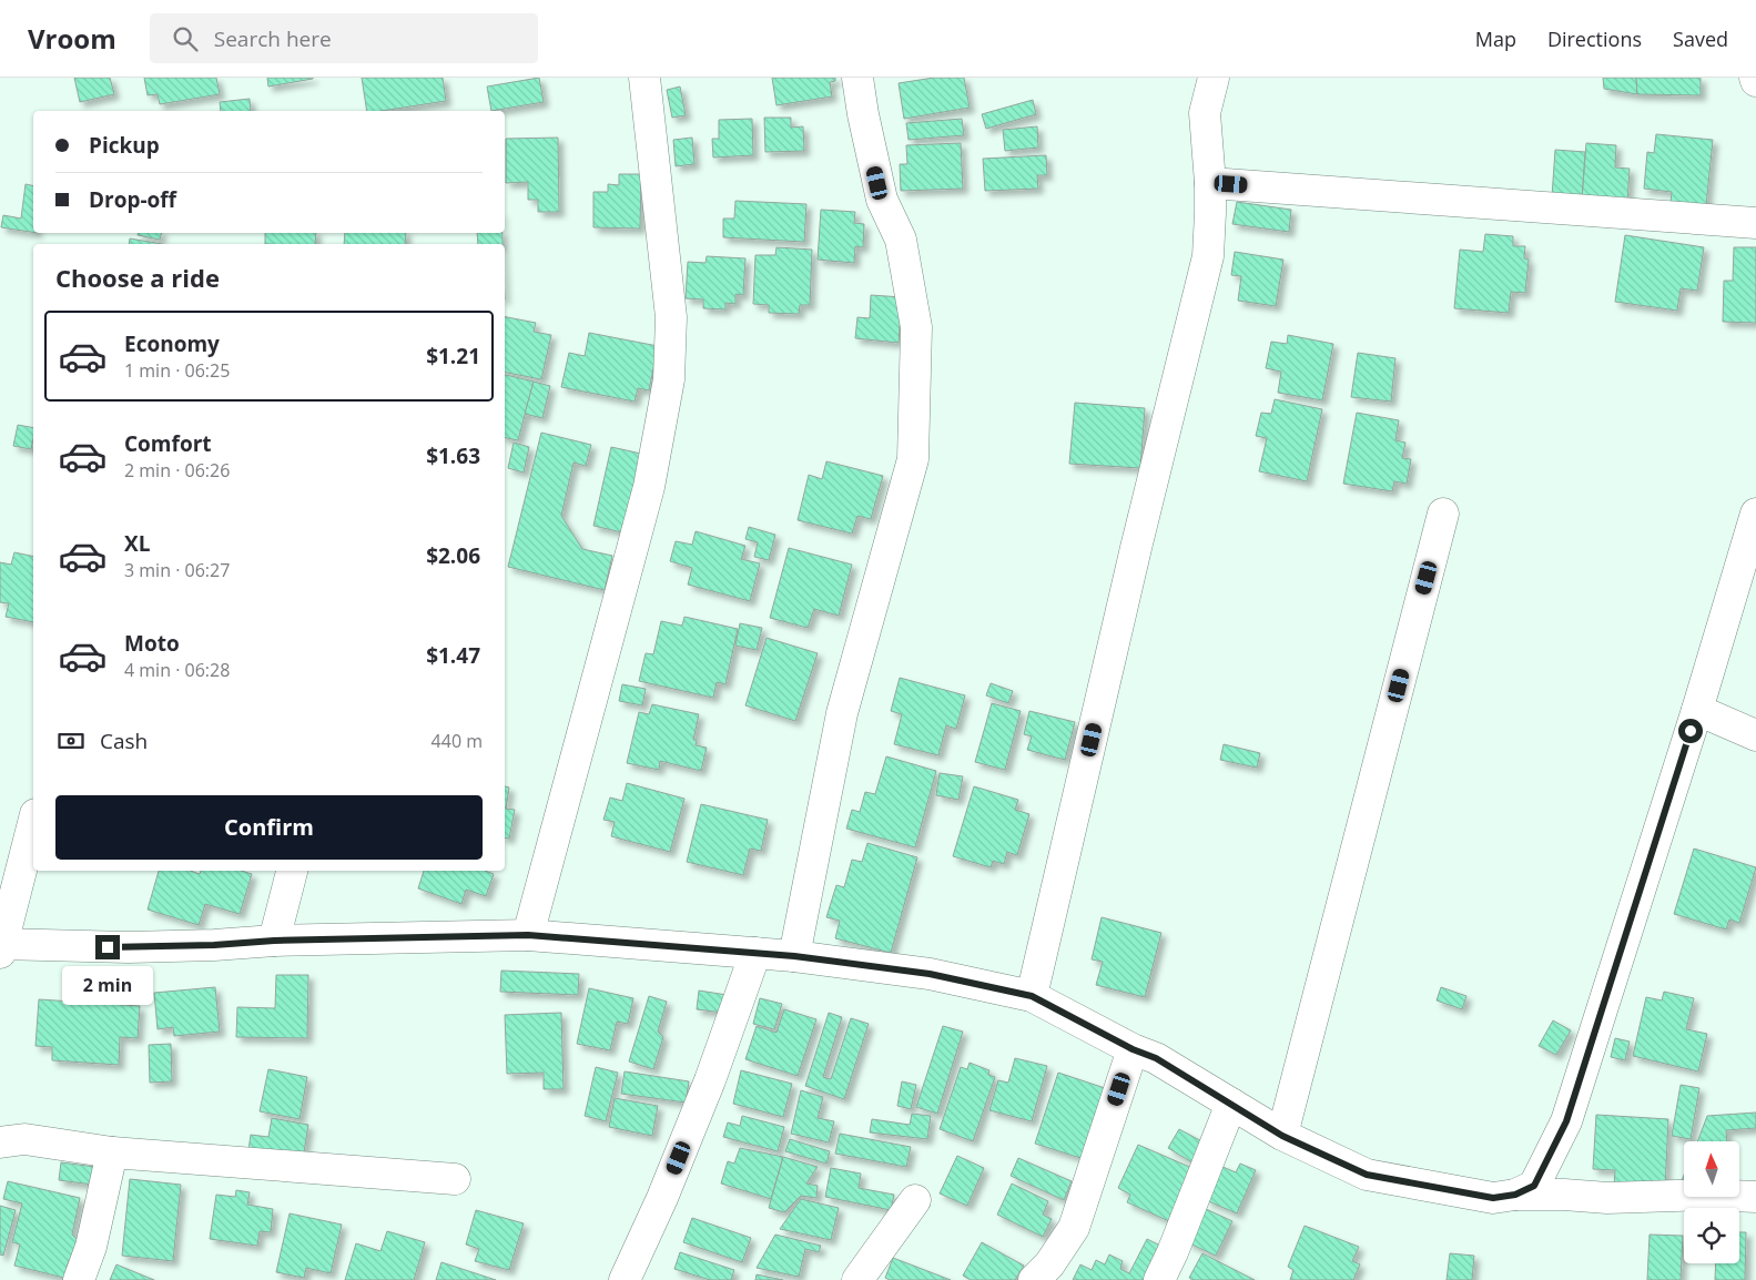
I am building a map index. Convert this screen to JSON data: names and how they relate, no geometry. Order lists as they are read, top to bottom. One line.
{"north":"top","page":{"header":"Vroom","search":"Search here","nav":["Map","Directions","Saved"],"banner":["Pickup","Drop-off"],"heading":"Choose a ride","list":[{"name":"Economy","note":"1 min · 06:25","value":"$1.21"},{"name":"Comfort","note":"2 min · 06:26","value":"$1.63"},{"name":"XL","note":"3 min · 06:27","value":"$2.06"},{"name":"Moto","note":"4 min · 06:28","value":"$1.47"}],"pay":["Cash","440 m"],"buttons":"Confirm","bubble":"2 min"}}
